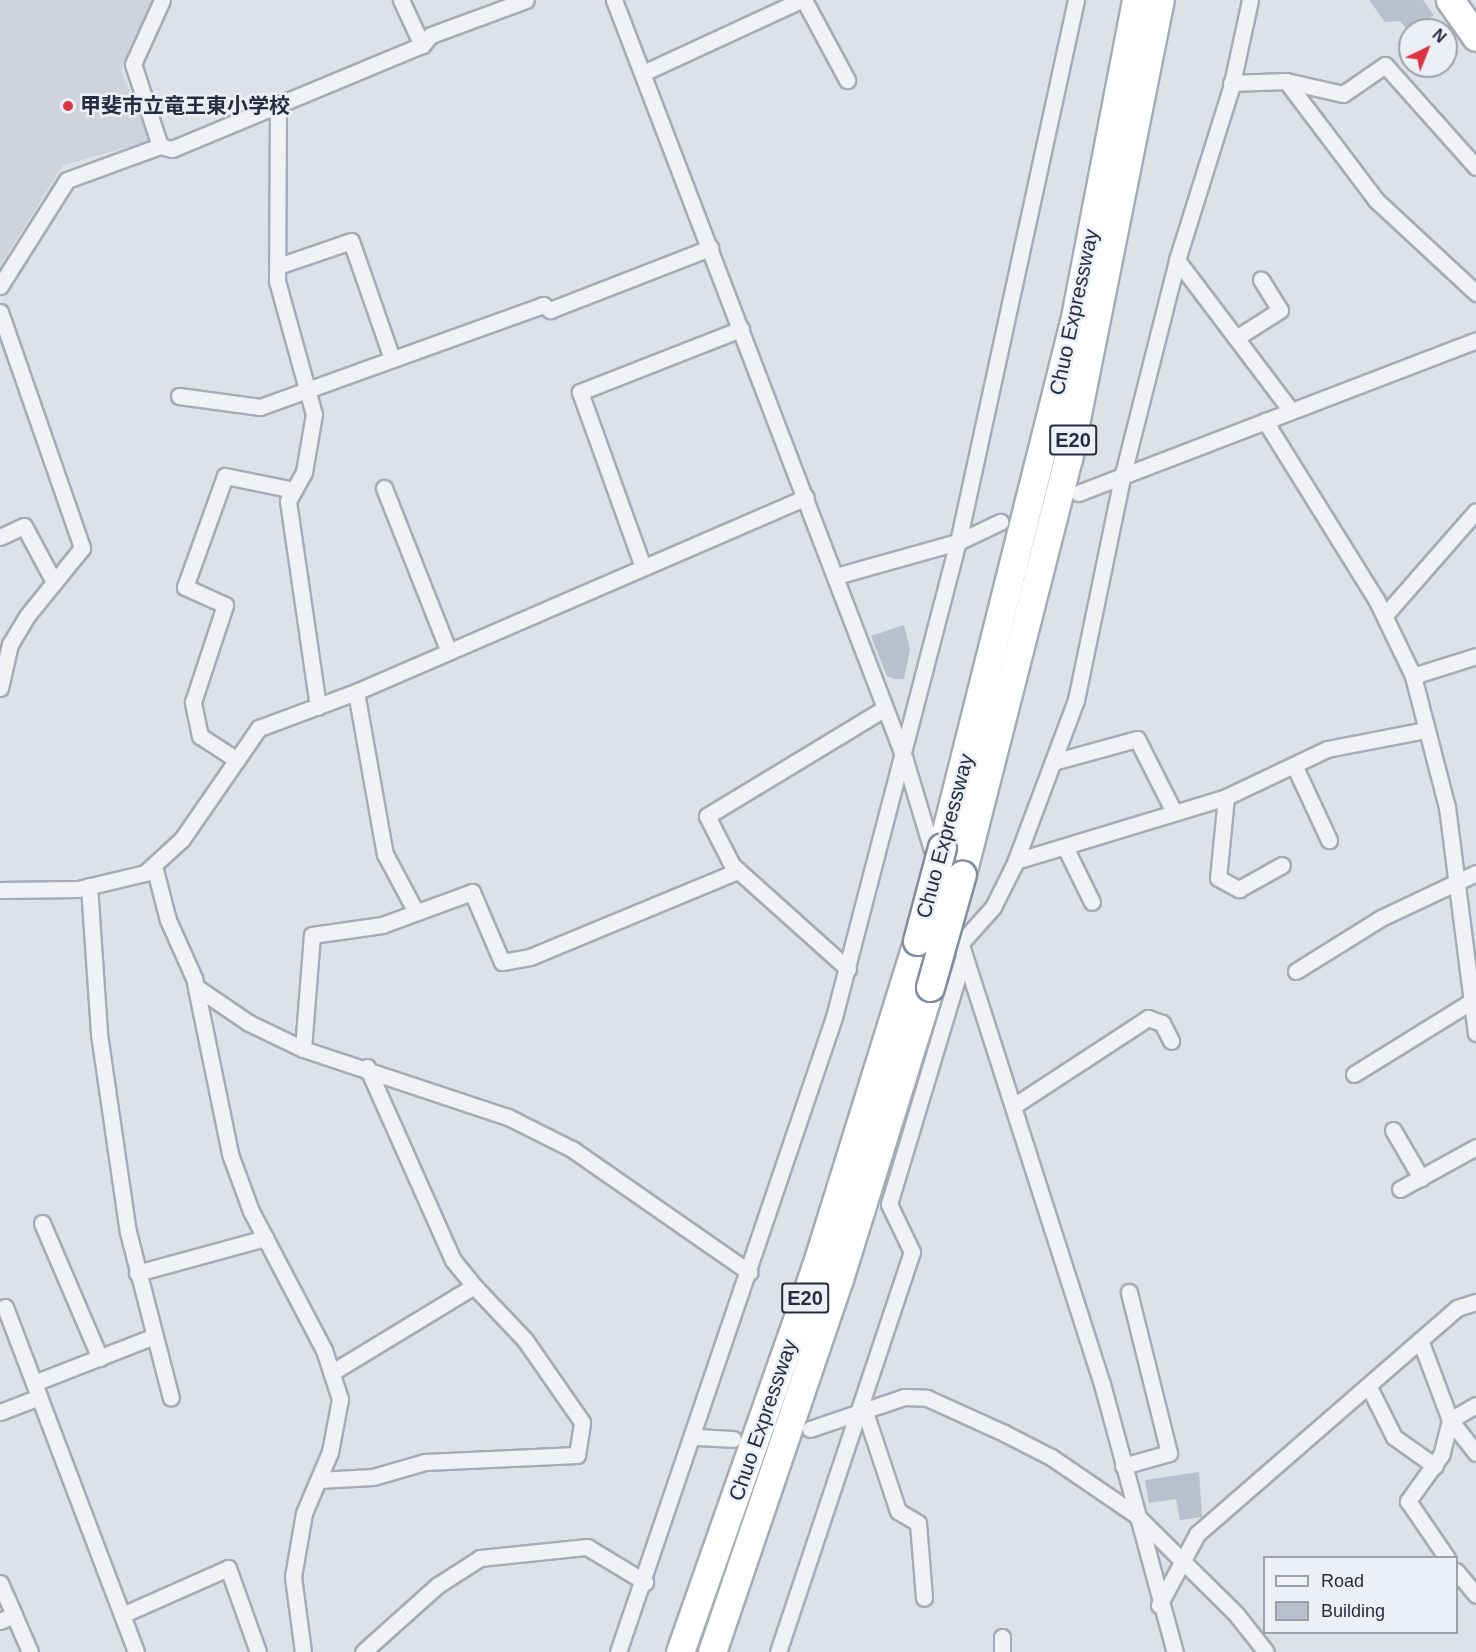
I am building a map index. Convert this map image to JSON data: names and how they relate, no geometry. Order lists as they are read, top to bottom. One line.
{"streets":{"highway":["Chuo Expressway","E20"]},"places":["甲斐市立竜王東小学校"],"legend":["Road","Building"],"north":"top right"}
